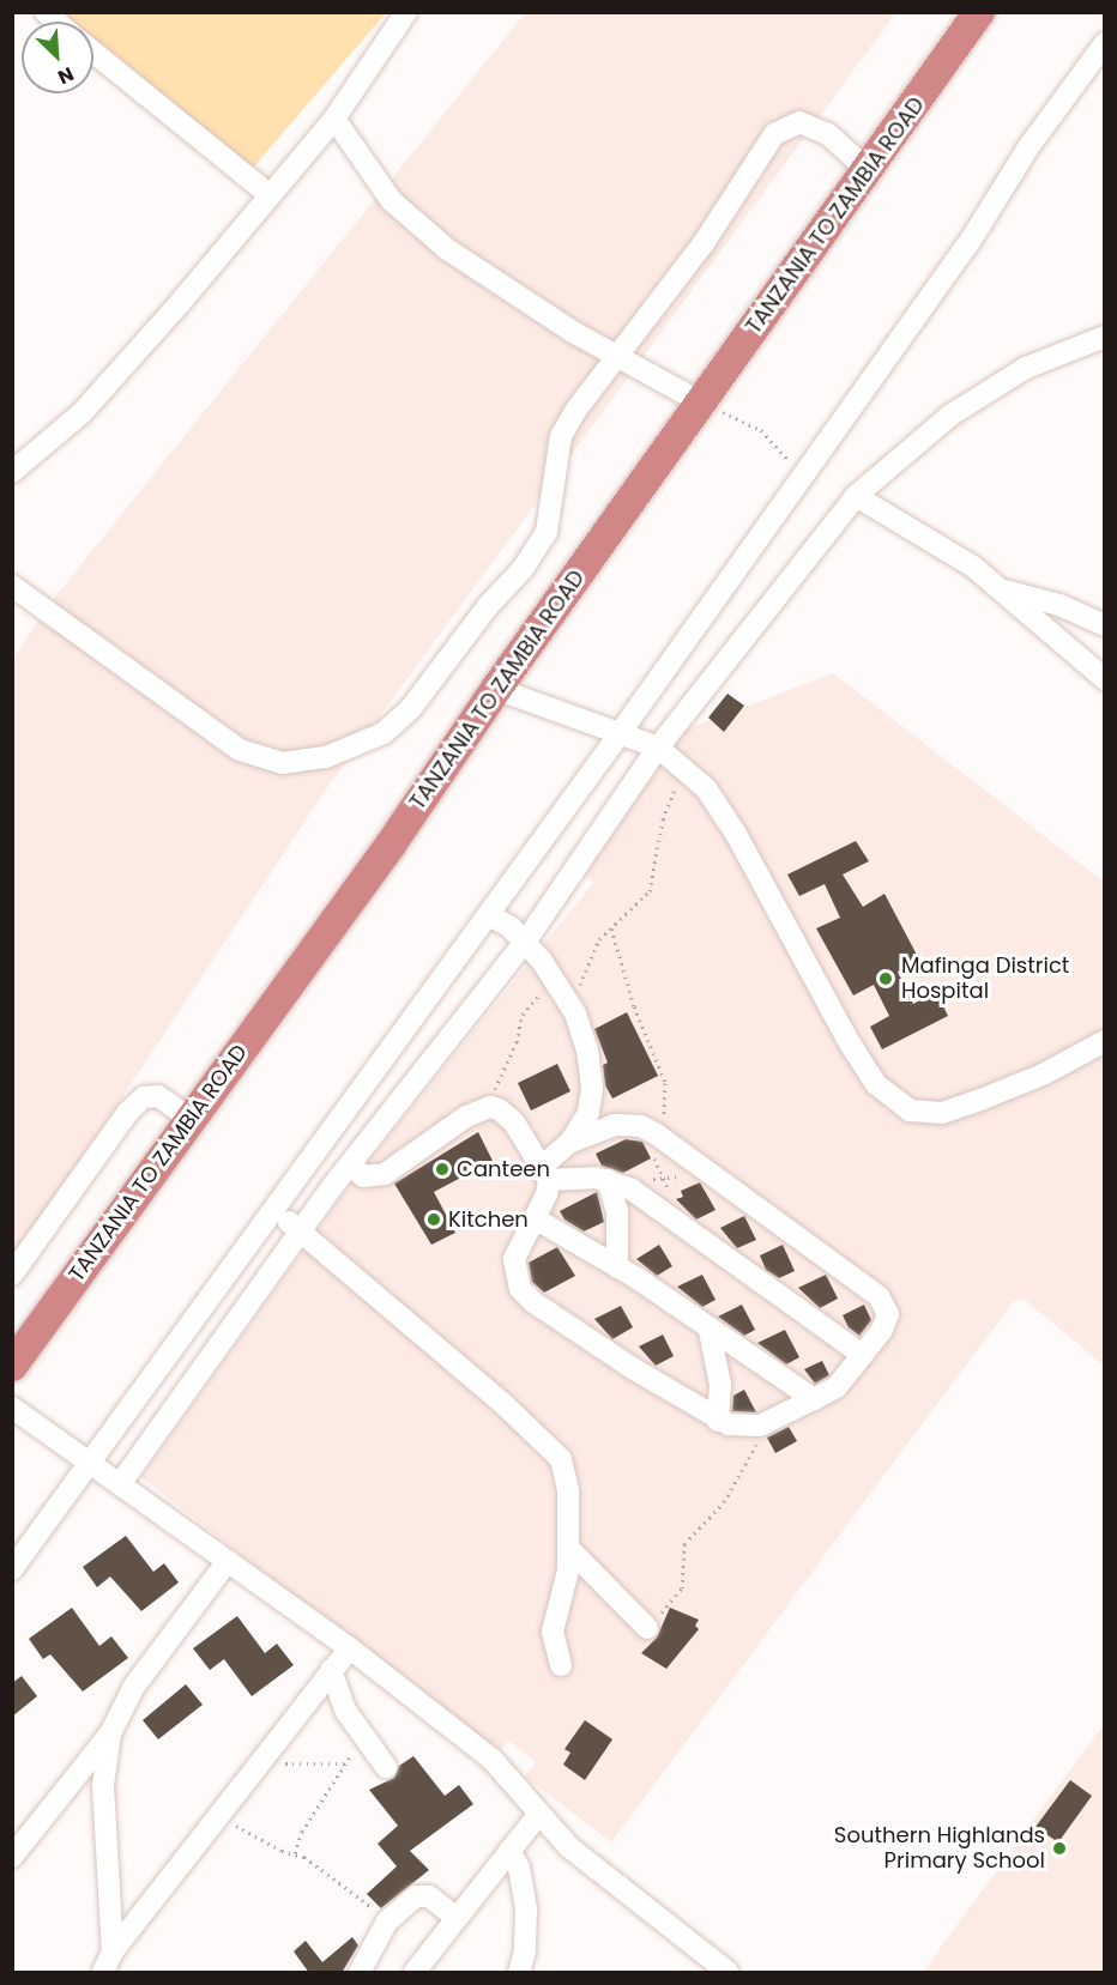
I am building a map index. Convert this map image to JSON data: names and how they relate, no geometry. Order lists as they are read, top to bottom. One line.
{"streets":{"highway":["TANZANIA TO ZAMBIA ROAD"]},"places":["Mafinga District Hospital","Canteen","Kitchen","Southern Highlands Primary School"],"north":"bottom right"}
